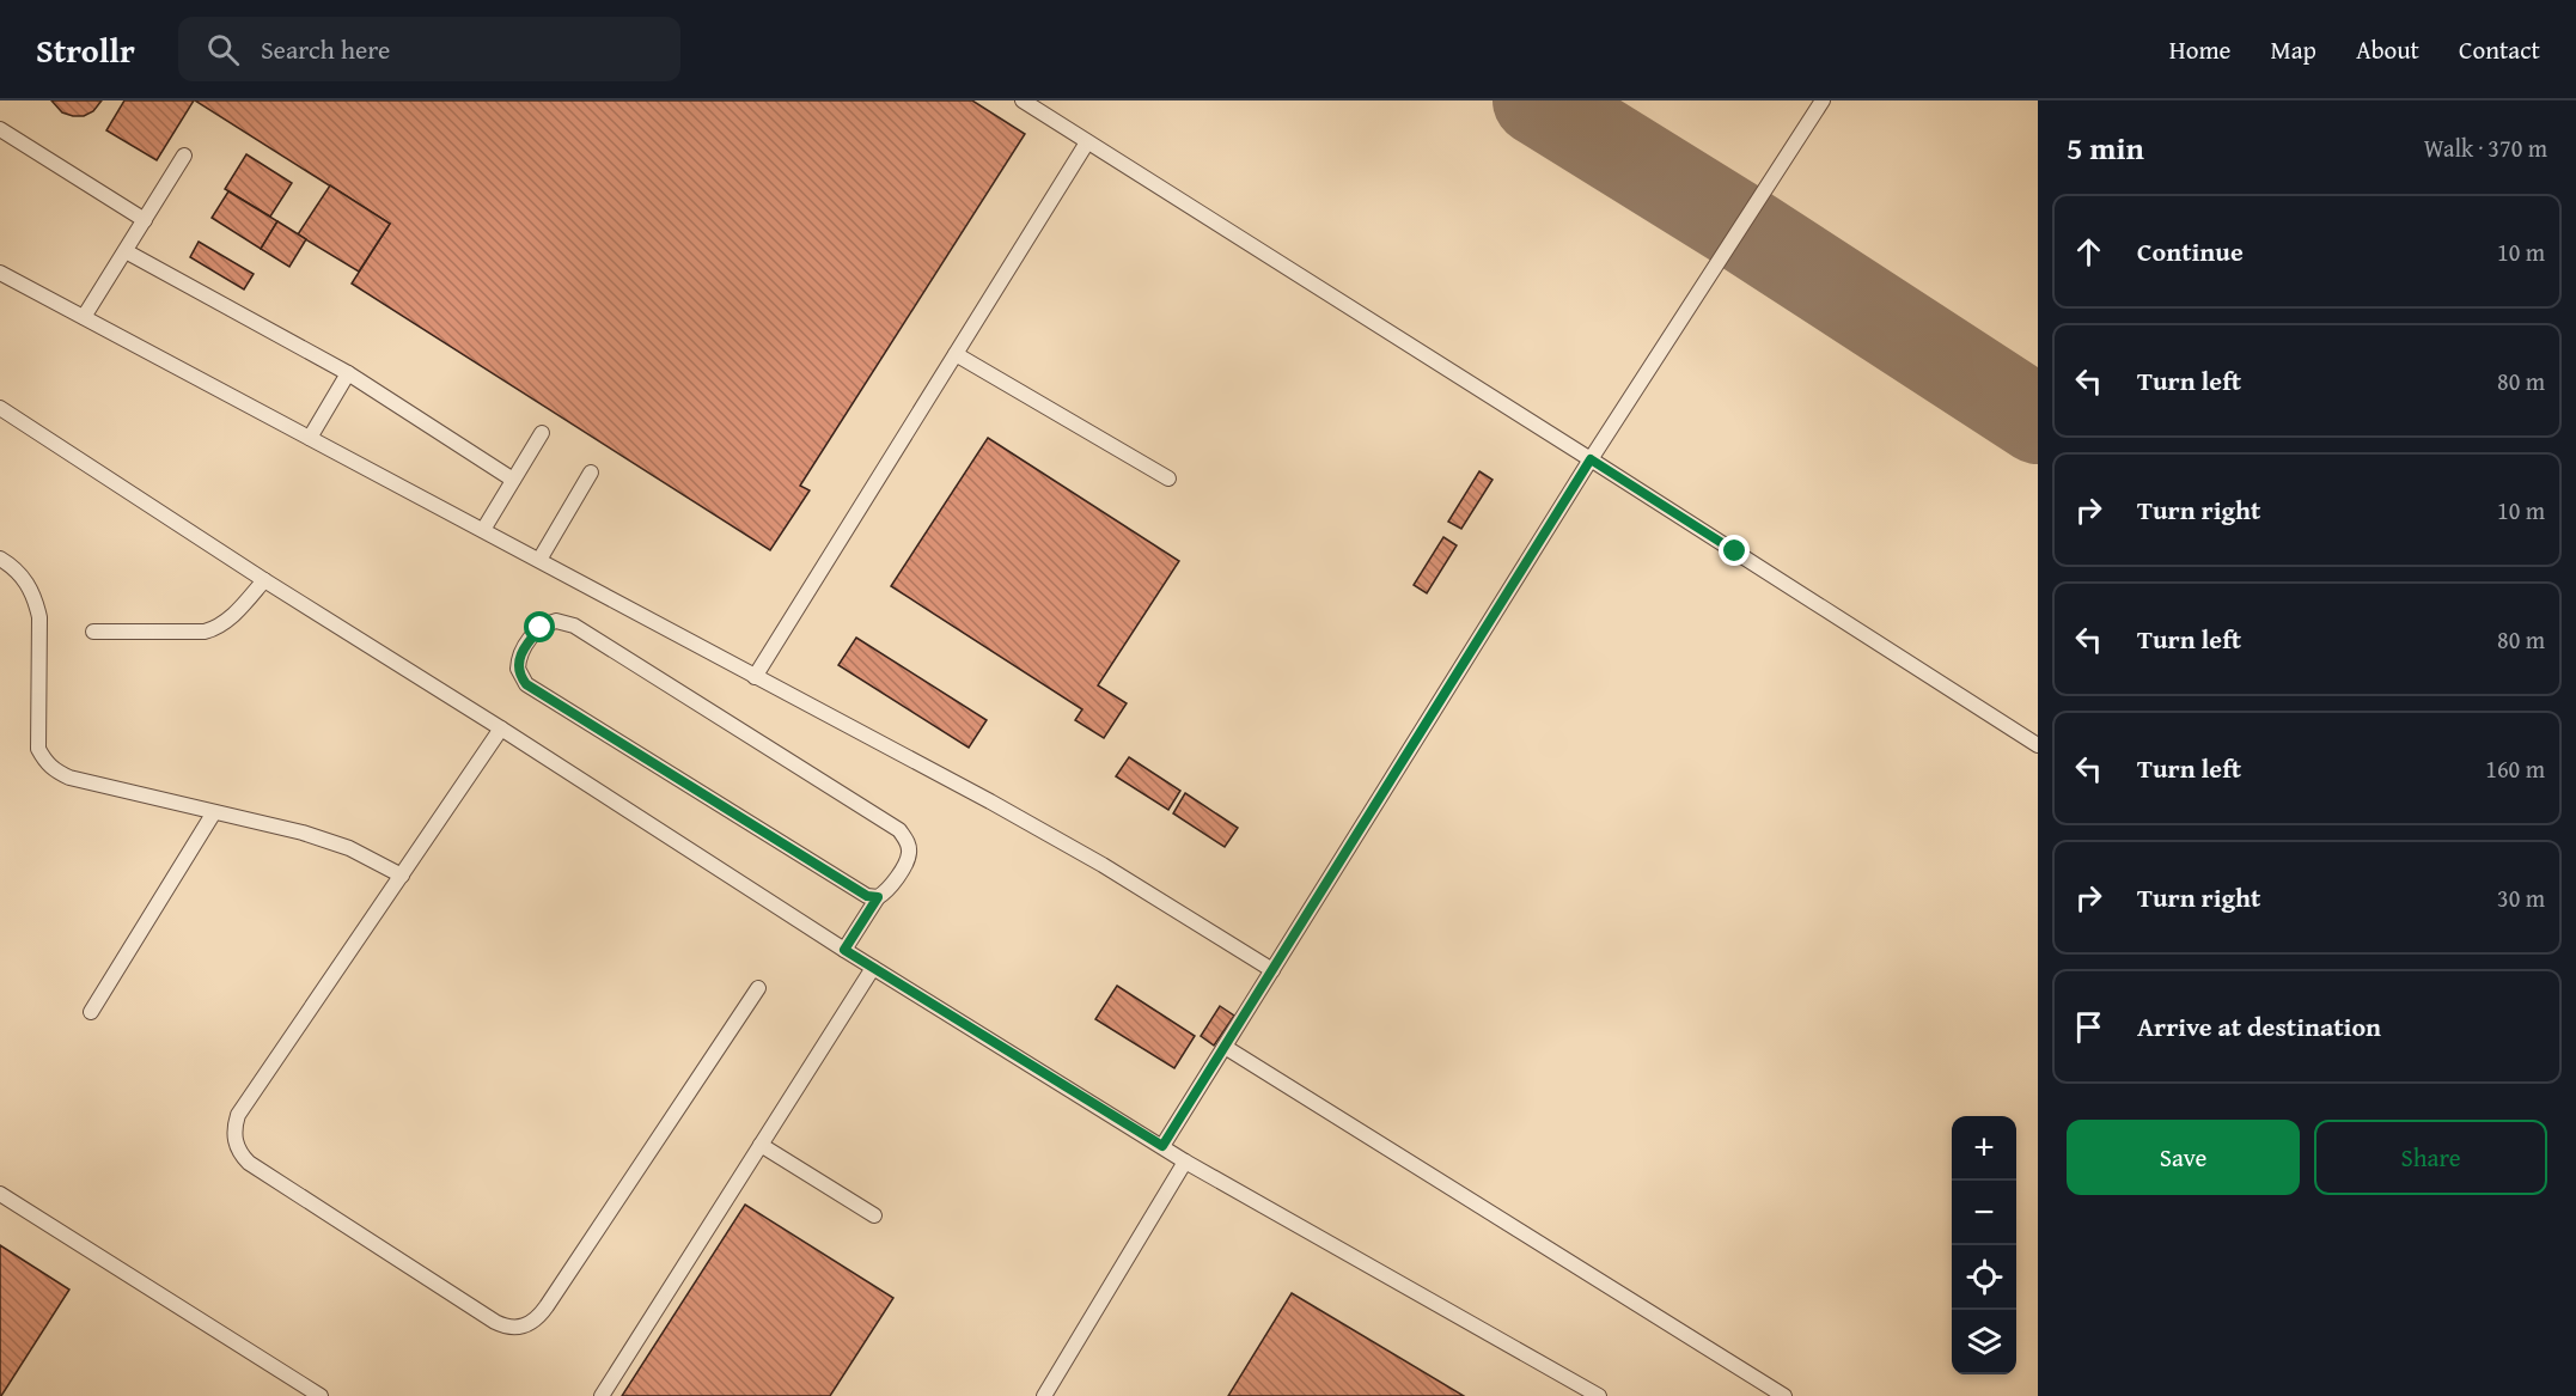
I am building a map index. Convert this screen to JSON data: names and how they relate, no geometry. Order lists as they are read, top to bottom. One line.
{"page":{"header":"Strollr","search":"Search here","nav":["Home","Map","About","Contact"],"heading":["5 min","Walk · 370 m"],"list":[["Continue","10 m"],["Turn left","80 m"],["Turn right","10 m"],["Turn left","80 m"],["Turn left","160 m"],["Turn right","30 m"],"Arrive at destination"],"buttons":["Save","Share"],"map_buttons":["+","−"]}}
